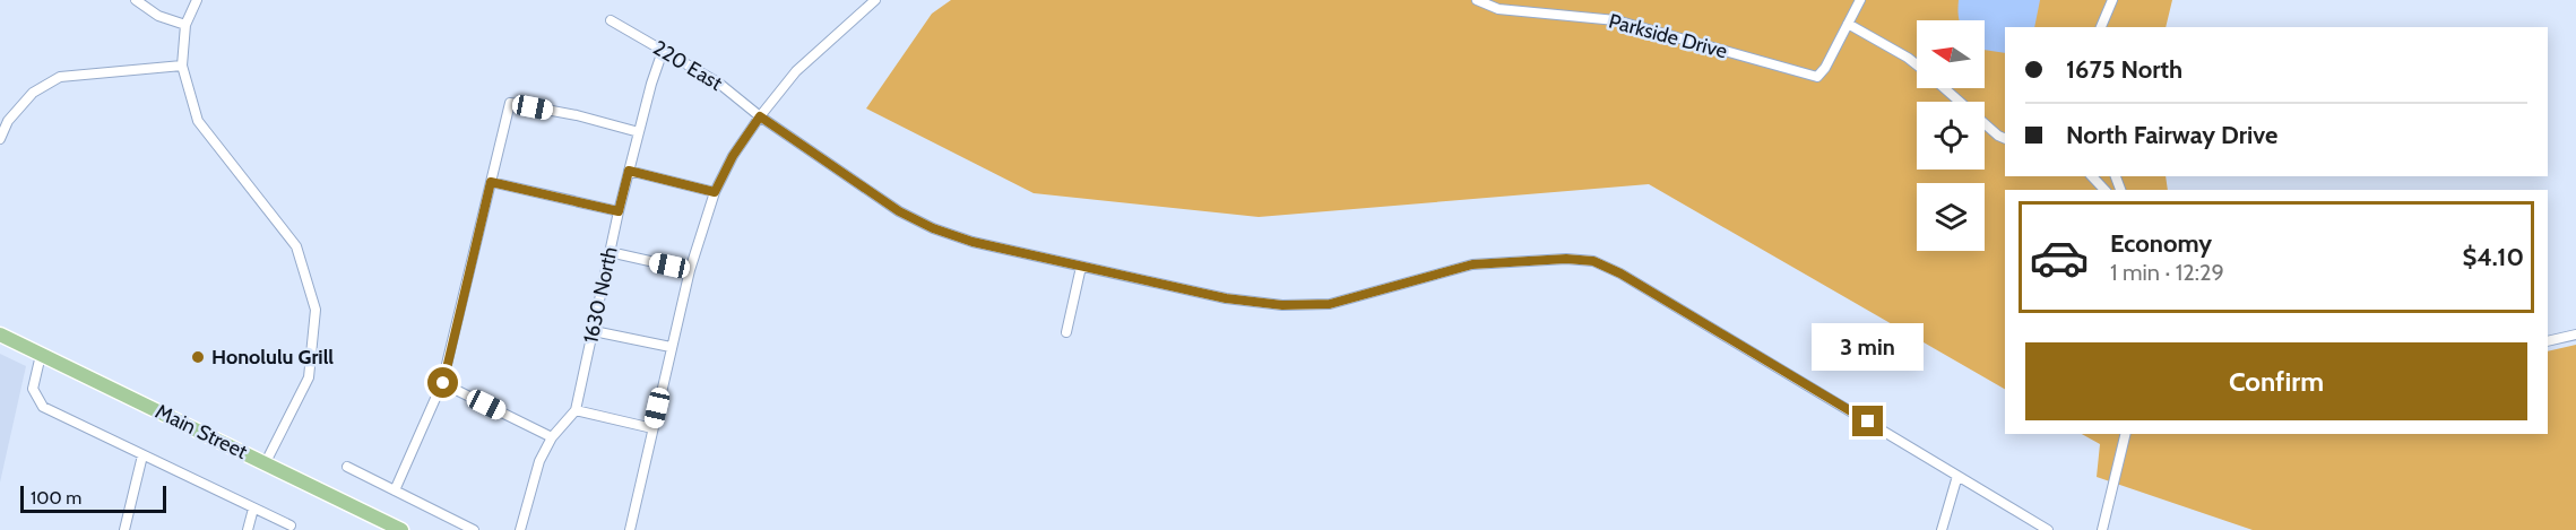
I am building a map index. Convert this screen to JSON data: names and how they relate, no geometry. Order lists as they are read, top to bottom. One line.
{"streets":{"main road":["Main Street"],"street":["Parkside Drive","220 East","1630 North"]},"crossings":[["220 East","1630 North"]],"places":["Honolulu Grill"],"scale_bar":"100 m","north":"left","page":{"banner":["1675 North","North Fairway Drive"],"list":[{"name":"Economy","note":"1 min · 12:29","value":"$4.10"}],"bubble":"3 min","buttons":"Confirm","scale":"100 m"}}
